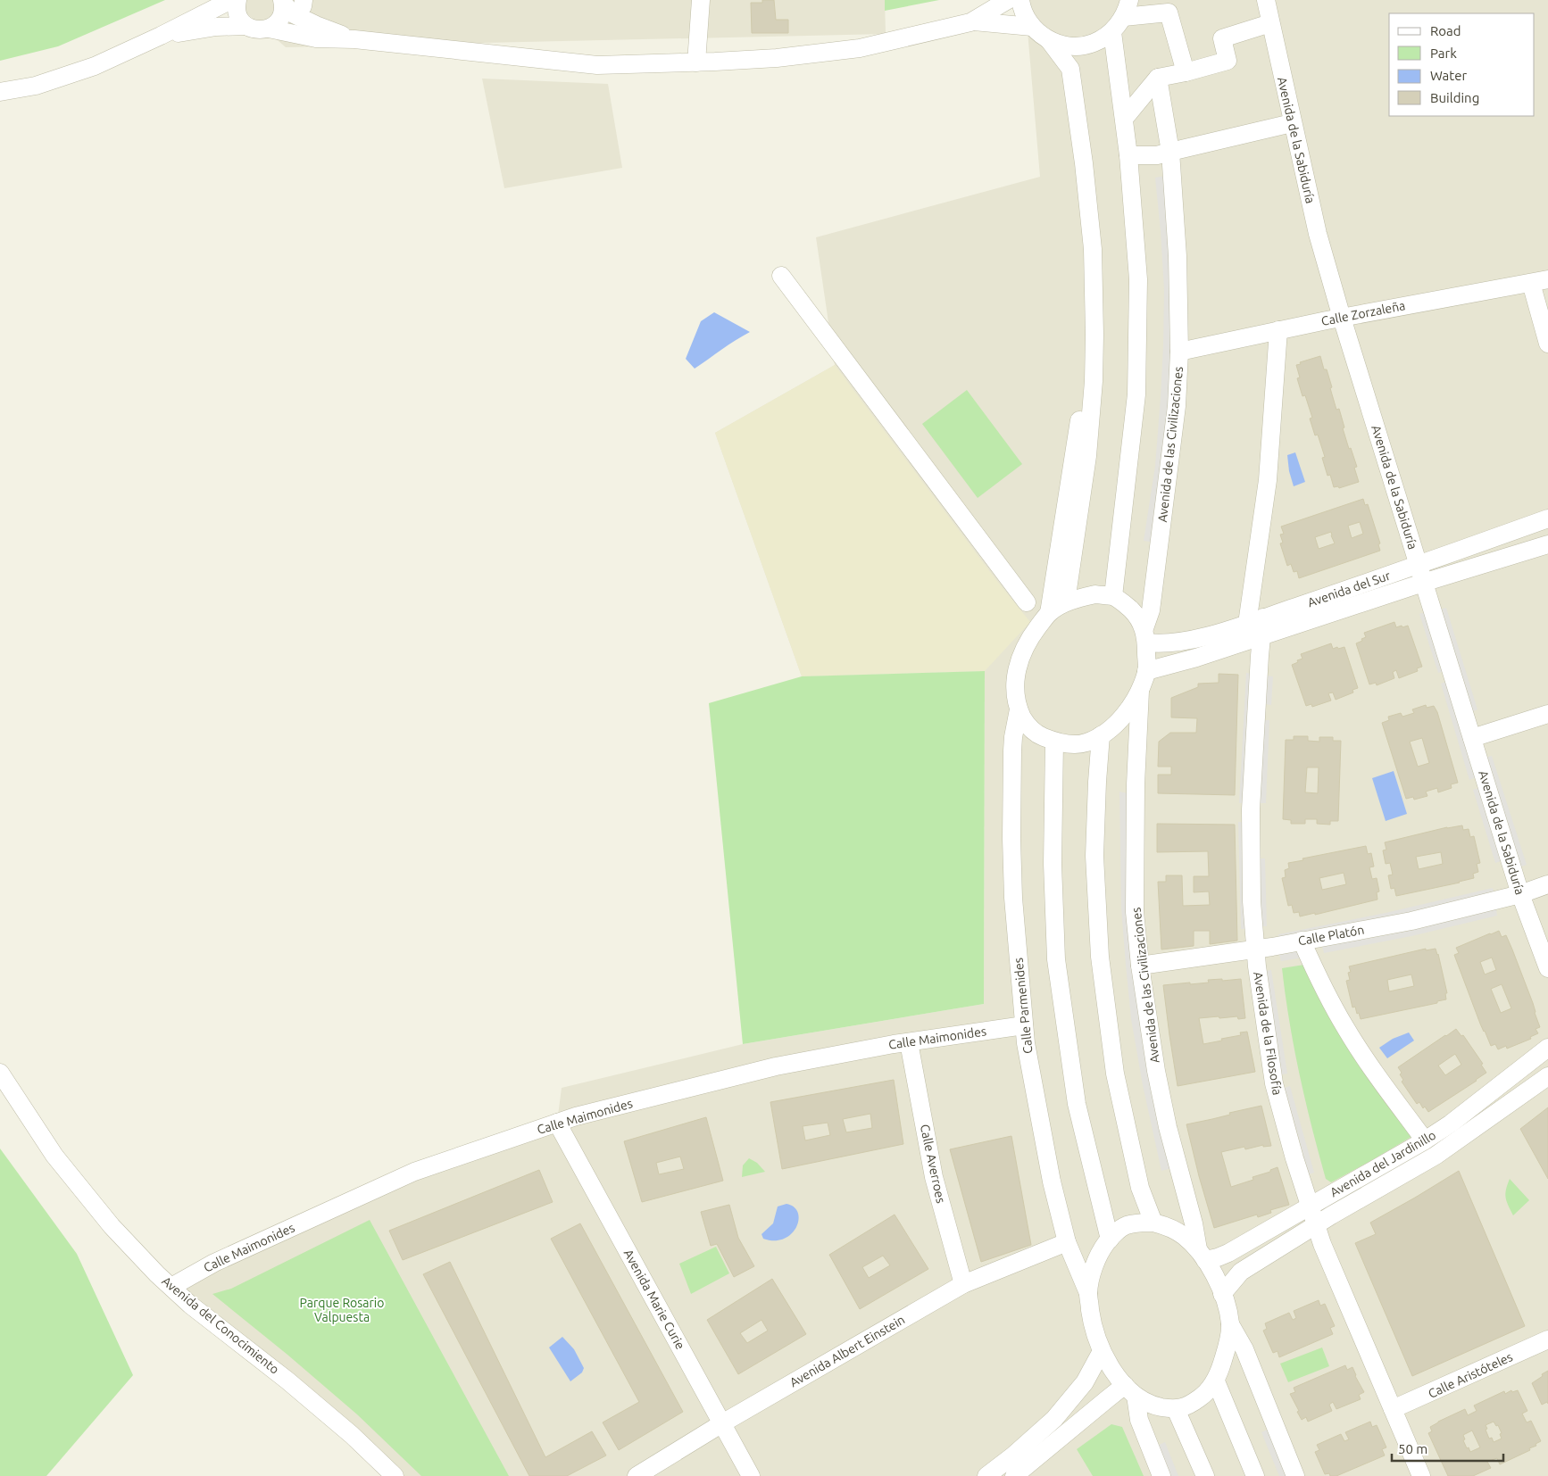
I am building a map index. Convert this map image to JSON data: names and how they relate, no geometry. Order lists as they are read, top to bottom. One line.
{"streets":{"street":["Avenida de la Sabiduría","Calle Zorzaleña","Avenida de las Civilizaciones","Avenida del Sur","Calle Platón","Calle Parmenides","Avenida de la Filosofía","Calle Maimonides","Calle Averroes","Avenida del Jardinillo","Avenida Marie Curie","Avenida del Conocimiento","Avenida Albert Einstein","Calle Aristóteles"]},"crossings":[["Avenida de la Sabiduría","Calle Zorzaleña"],["Avenida de la Sabiduría","Avenida del Sur"],["Avenida de la Sabiduría","Calle Platón"],["Calle Zorzaleña","Avenida de las Civilizaciones"],["Avenida de las Civilizaciones","Avenida del Sur"],["Avenida de las Civilizaciones","Calle Platón"],["Avenida de las Civilizaciones","Calle Parmenides"],["Avenida de las Civilizaciones","Avenida del Jardinillo"],["Avenida del Sur","Calle Parmenides"],["Avenida del Sur","Avenida de la Filosofía"],["Calle Platón","Avenida de la Filosofía"],["Calle Parmenides","Calle Maimonides"],["Calle Parmenides","Avenida Albert Einstein"],["Avenida de la Filosofía","Avenida del Jardinillo"],["Avenida de la Filosofía","Calle Aristóteles"],["Calle Maimonides","Calle Averroes"],["Calle Maimonides","Avenida Marie Curie"],["Calle Maimonides","Avenida del Conocimiento"],["Calle Averroes","Avenida Albert Einstein"],["Avenida Marie Curie","Avenida Albert Einstein"]],"parks":["Parque Rosario Valpuesta"],"legend":["Road","Park","Water","Building"],"scale_bar":"50 m"}
